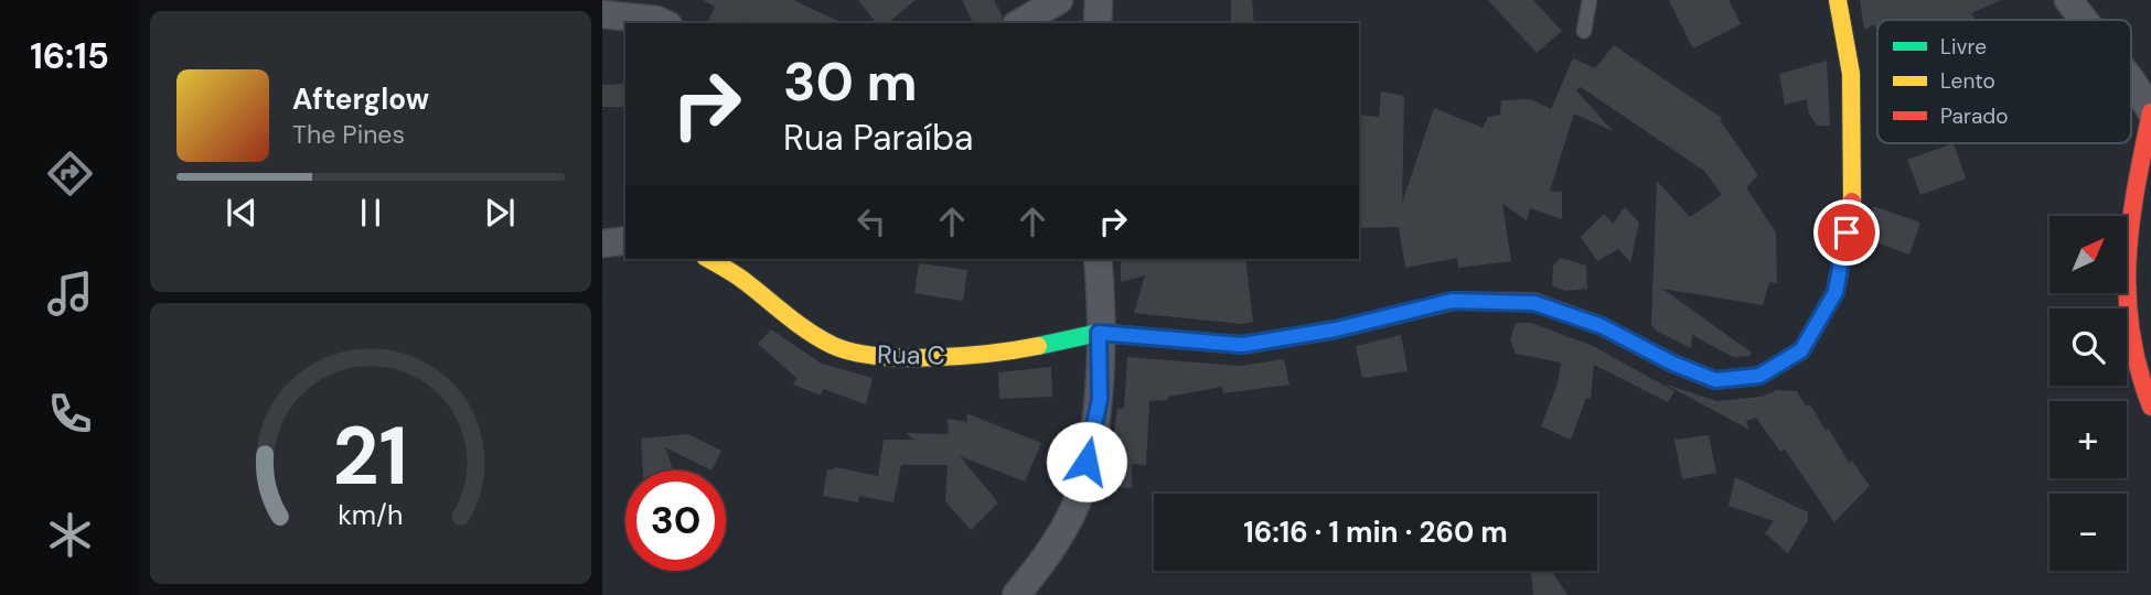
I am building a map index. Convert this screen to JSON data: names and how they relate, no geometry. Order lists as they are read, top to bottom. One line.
{"streets":{"main road":["Rua C"]},"legend":["Livre","Lento","Parado"],"north":"top right","page":{"tabs":"16:15","turn":["30 m","Rua Paraíba"],"song":["Afterglow","The Pines"],"map_buttons":["+","−"],"limit":"30","trip":"16:16 · 1 min · 260 m","gauge":["21","km/h"]}}
